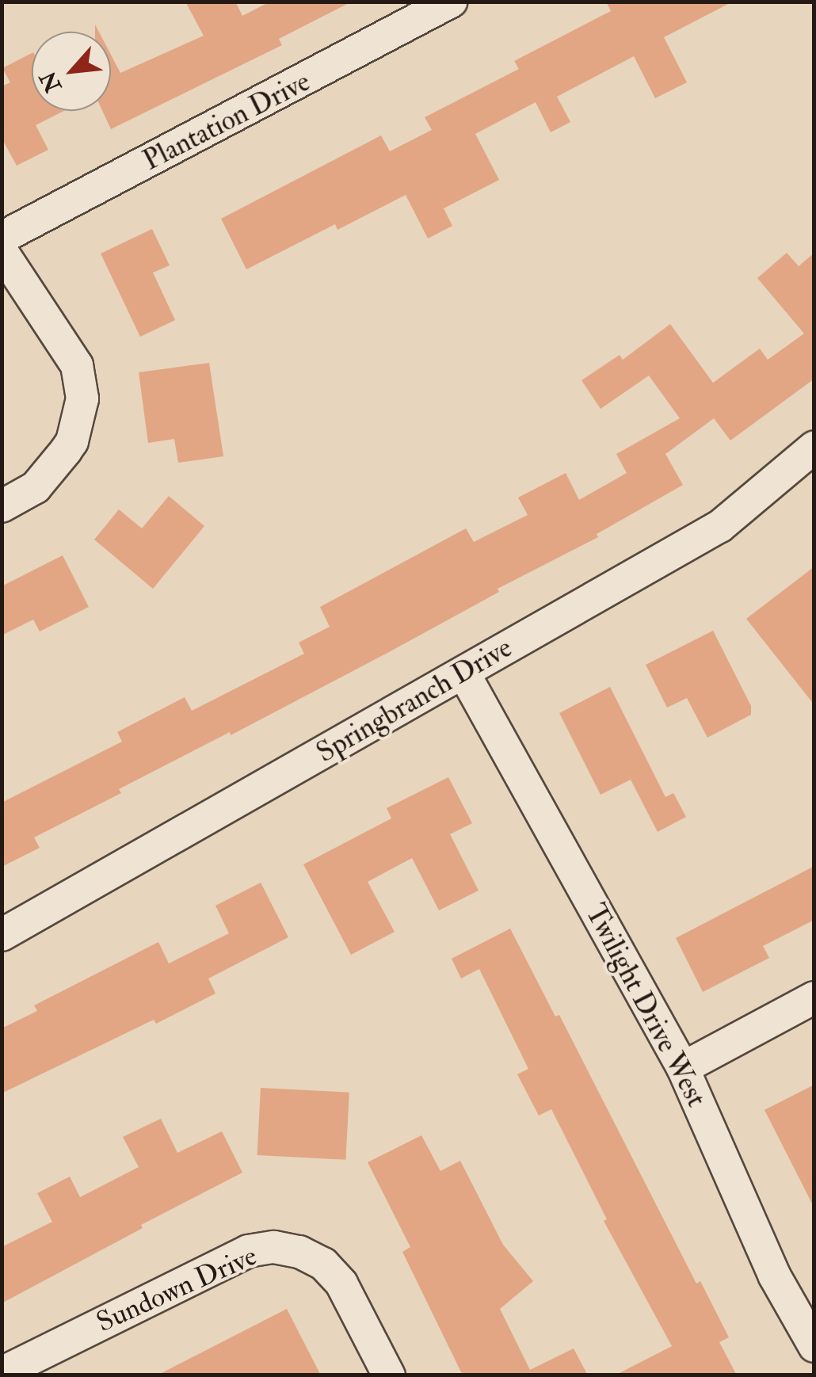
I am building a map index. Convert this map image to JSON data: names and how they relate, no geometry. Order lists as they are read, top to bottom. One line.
{"streets":{"street":["Plantation Drive","Springbranch Drive","Twilight Drive West","Sundown Drive"]},"crossings":[["Springbranch Drive","Twilight Drive West"]],"north":"bottom left"}
